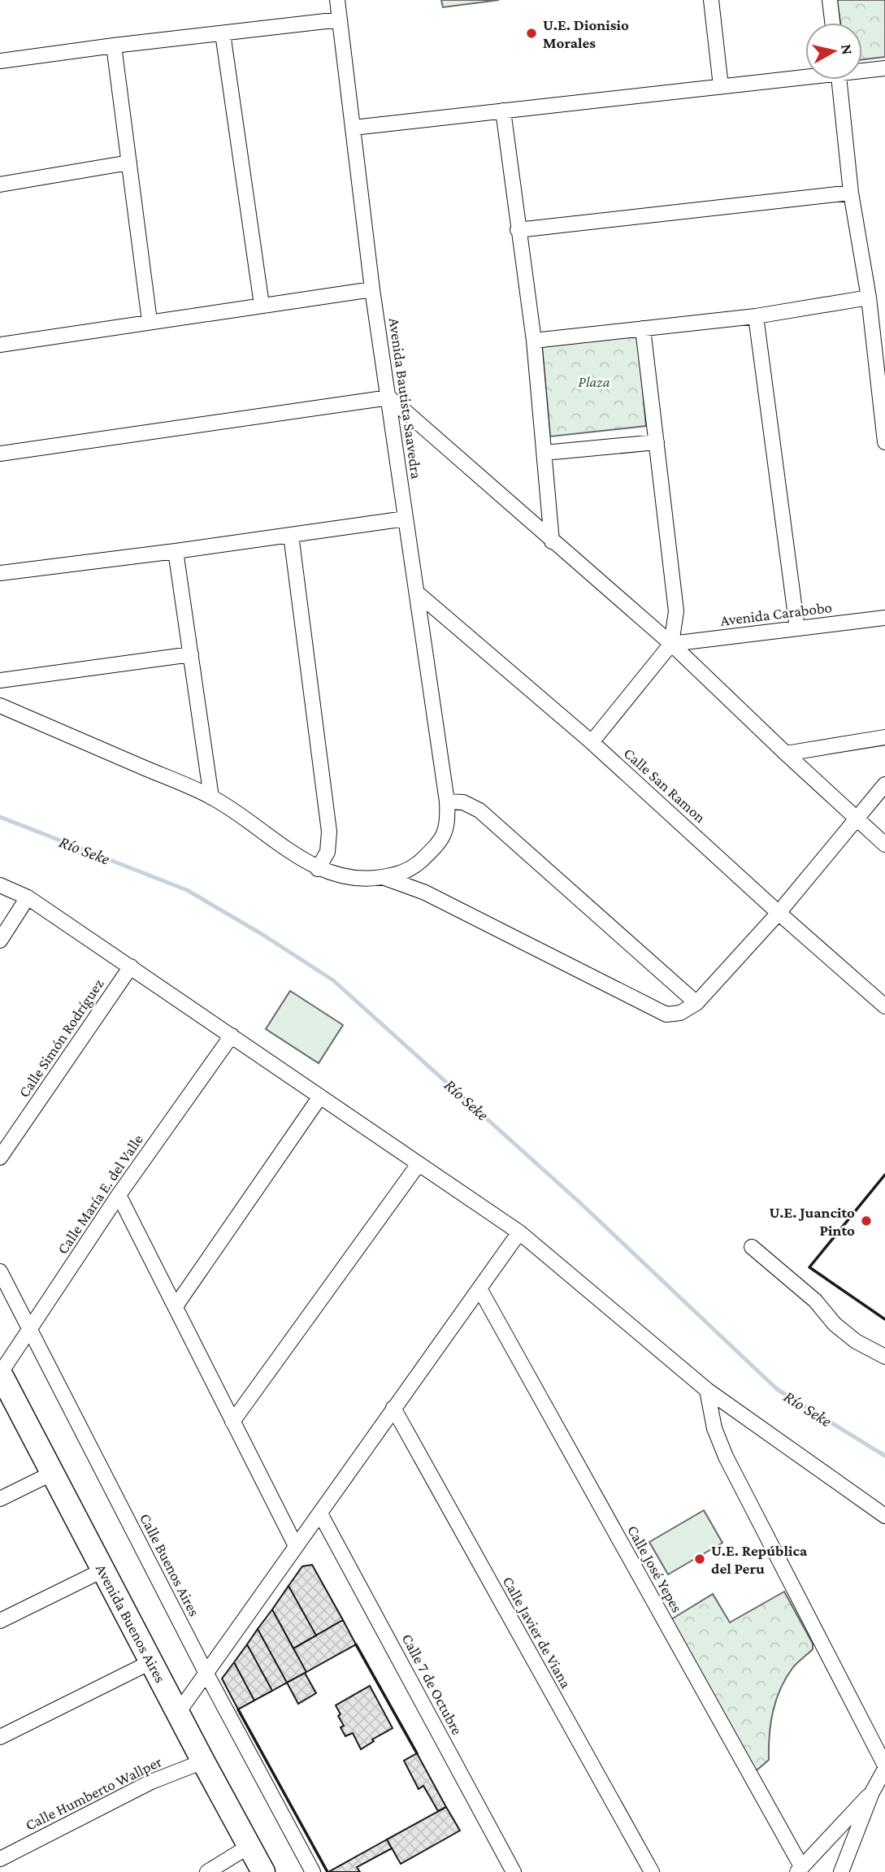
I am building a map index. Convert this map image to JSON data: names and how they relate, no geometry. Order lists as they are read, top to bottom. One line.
{"streets":{"highway":["Avenida Buenos Aires"],"street":["Avenida Bautista Saavedra","Avenida Carabobo","Calle San Ramon","Calle Simón Rodríguez","Calle María E. del Valle","Calle Buenos Aires","Calle José Yepes","Calle Javier de Viana","Calle 7 de Octubre","Calle Humberto Wallper"]},"crossings":[["Avenida Bautista Saavedra","Calle San Ramon"],["Calle María E. del Valle","Calle Buenos Aires"],["Calle María E. del Valle","Avenida Buenos Aires"],["Avenida Buenos Aires","Calle Humberto Wallper"]],"water":["Río Seke"],"parks":["Plaza"],"places":["U.E. Dionisio Morales","U.E. Juancito Pinto","U.E. República del Peru"],"north":"right"}
